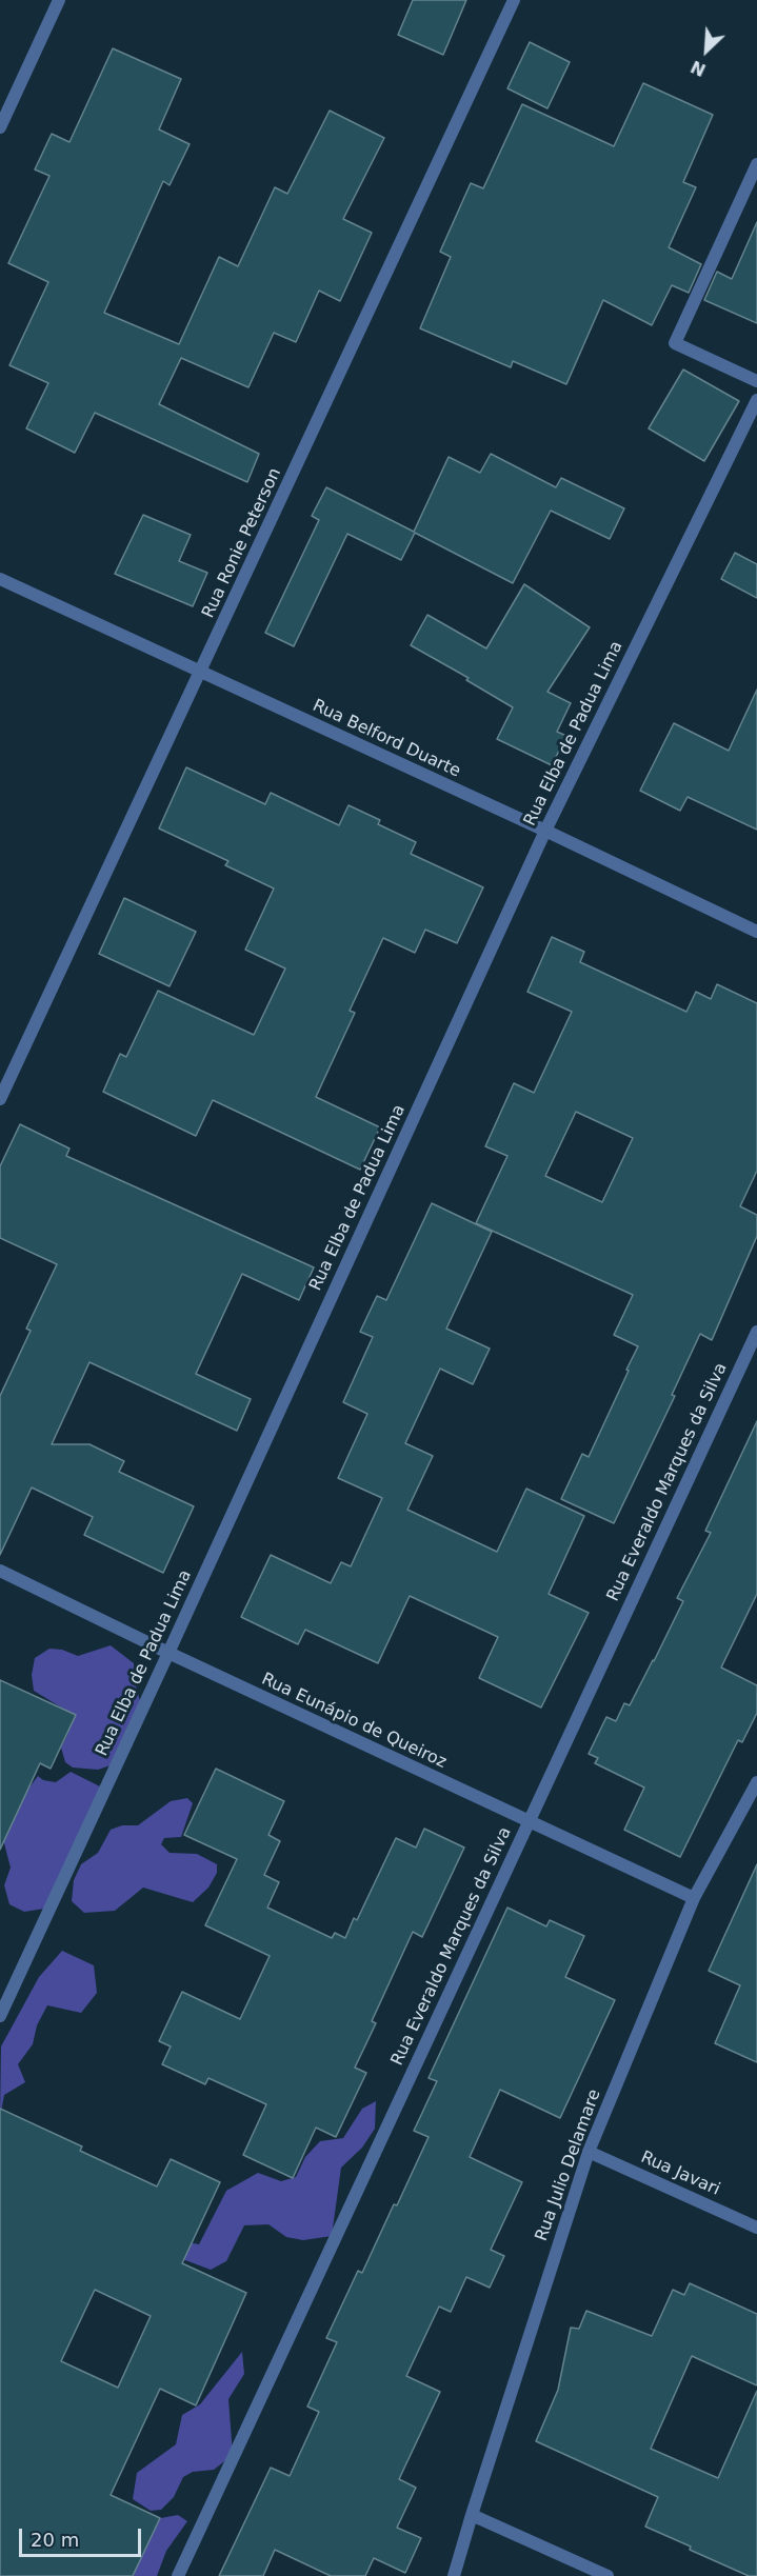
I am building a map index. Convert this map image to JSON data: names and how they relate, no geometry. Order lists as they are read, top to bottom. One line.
{"streets":{"street":["Rua Ronie Peterson","Rua Elba de Padua Lima","Rua Belford Duarte","Rua Everaldo Marques da Silva","Rua Eunápio de Queiroz","Rua Julio Delamare","Rua Javari"]},"crossings":[["Rua Ronie Peterson","Rua Belford Duarte"],["Rua Elba de Padua Lima","Rua Belford Duarte"],["Rua Elba de Padua Lima","Rua Eunápio de Queiroz"],["Rua Everaldo Marques da Silva","Rua Eunápio de Queiroz"],["Rua Eunápio de Queiroz","Rua Julio Delamare"],["Rua Julio Delamare","Rua Javari"]],"scale_bar":"20 m","north":"bottom left"}
